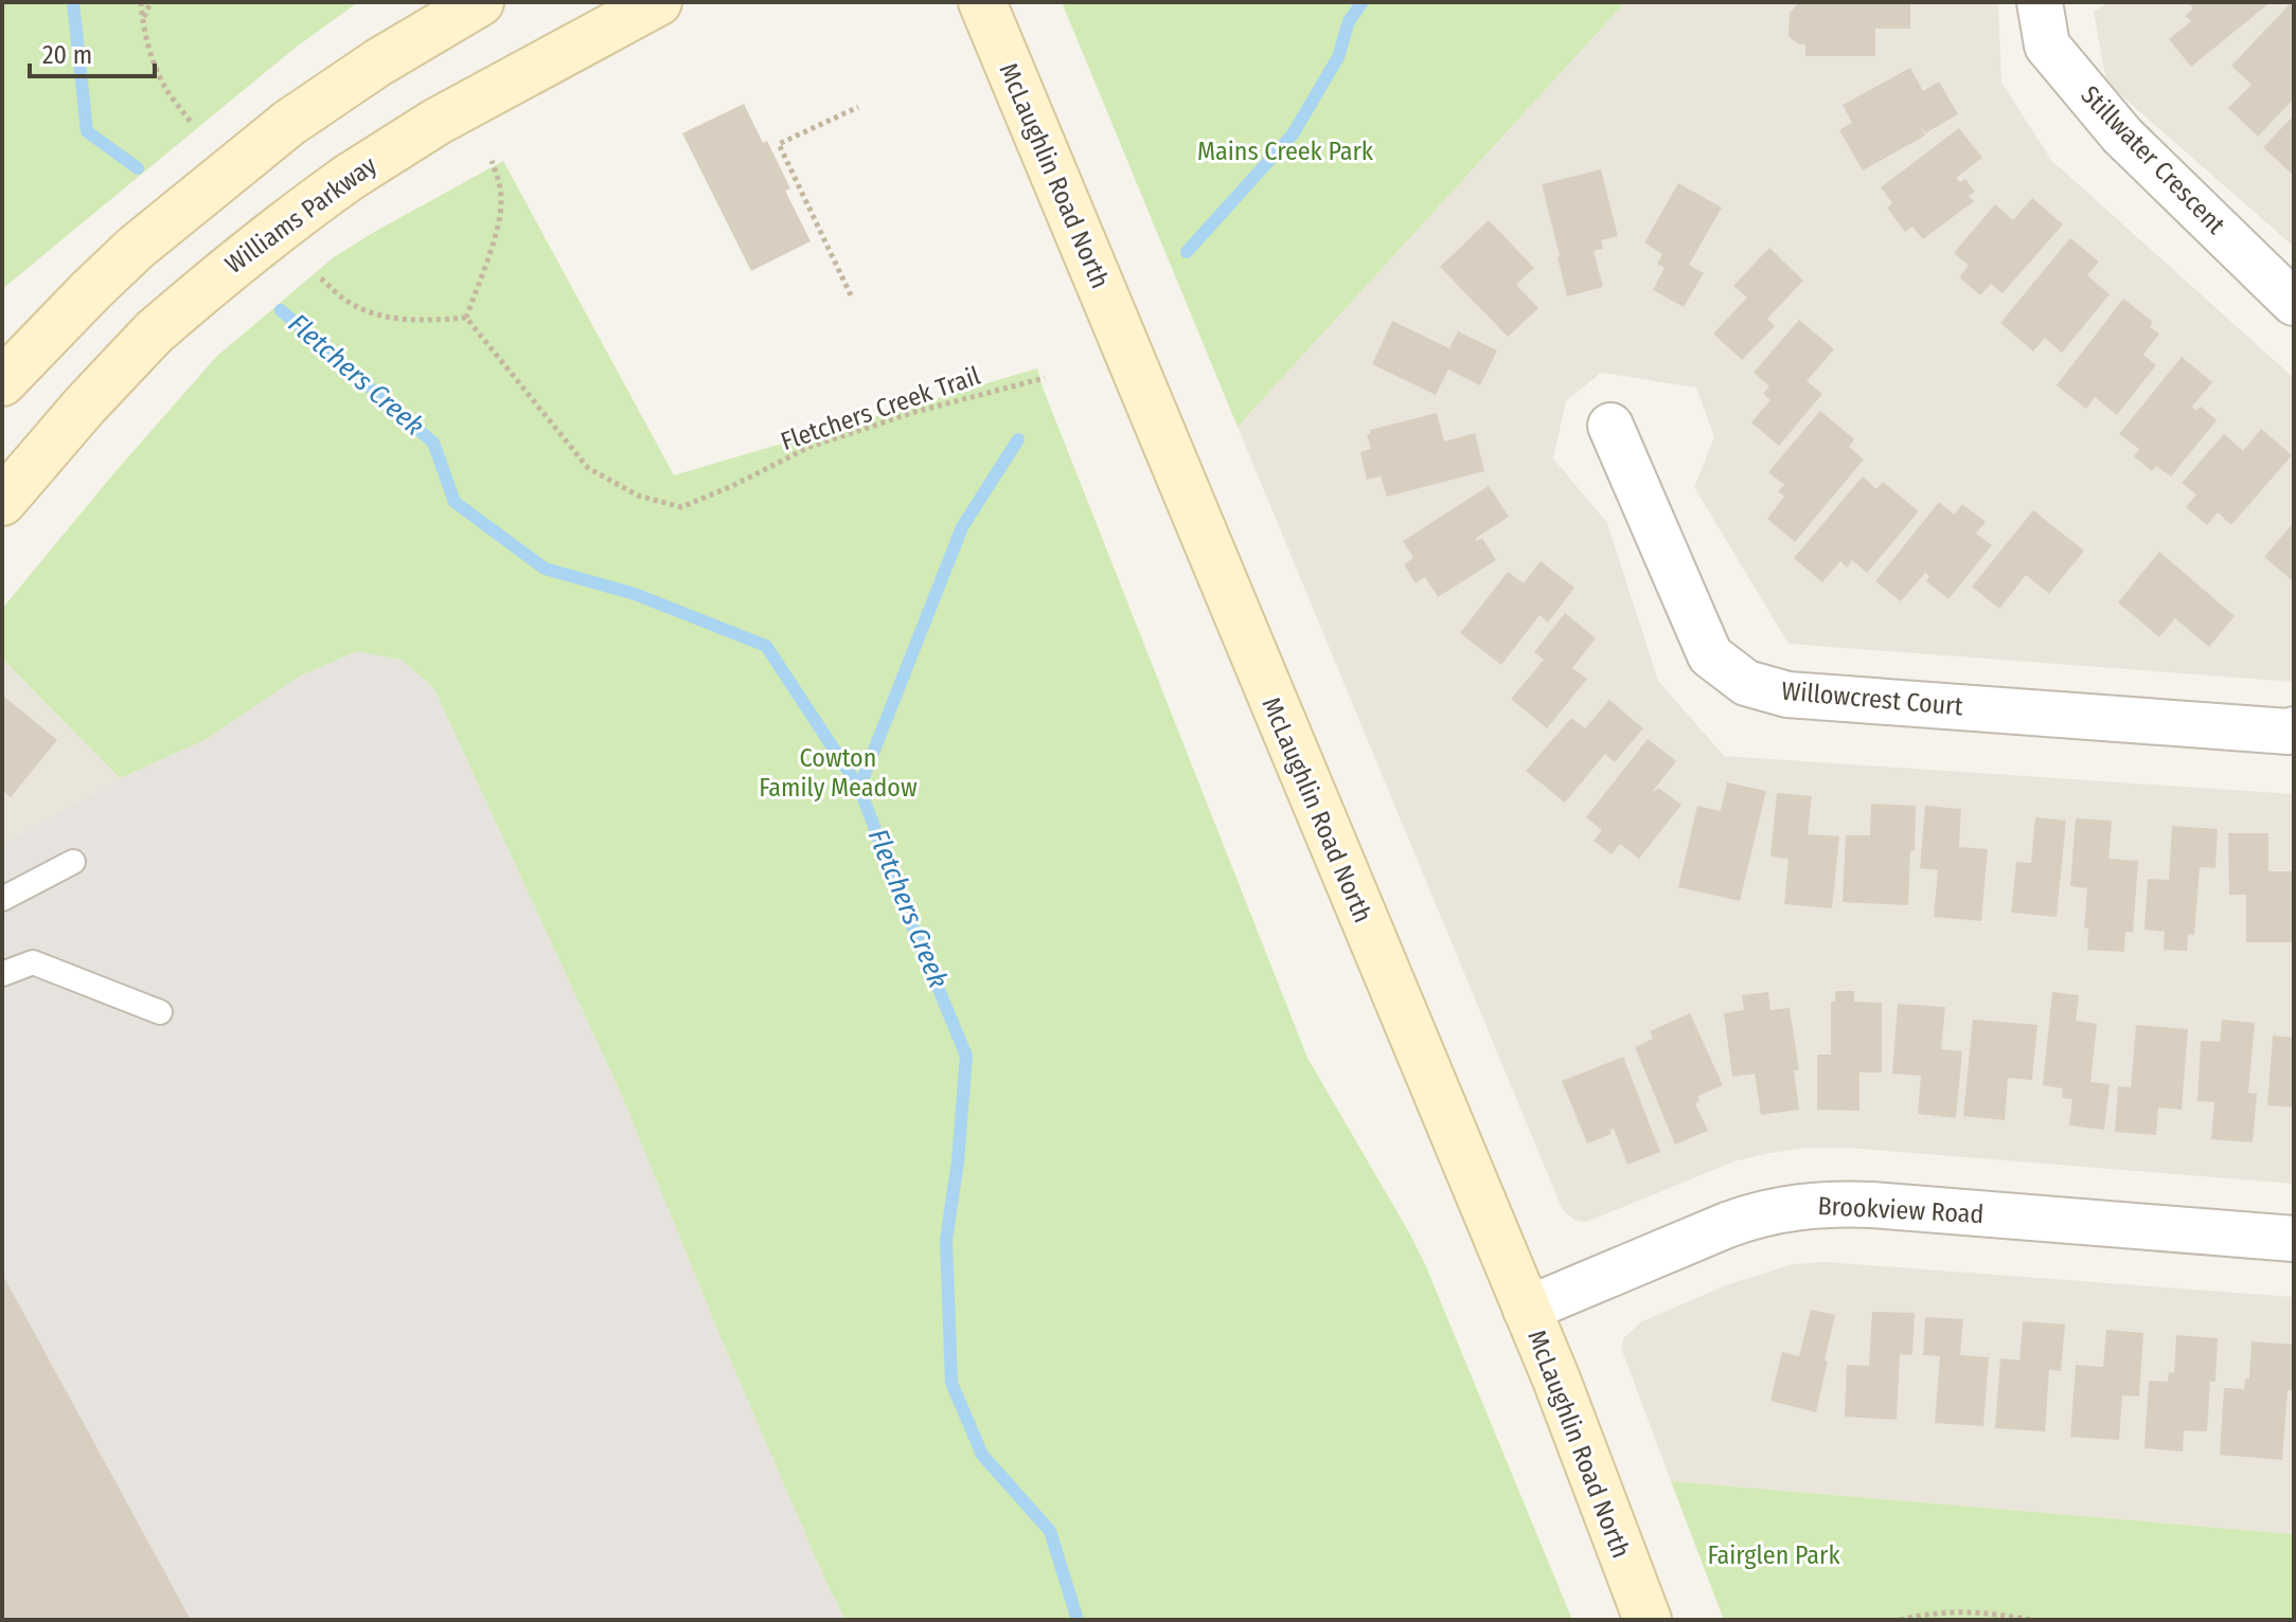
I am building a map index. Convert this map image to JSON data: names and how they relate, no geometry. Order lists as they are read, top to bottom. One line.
{"streets":{"main road":["McLaughlin Road North","Williams Parkway"],"street":["Stillwater Crescent","Willowcrest Court","Brookview Road"],"path":["Fletchers Creek Trail"]},"crossings":[["McLaughlin Road North","Brookview Road"]],"water":["Fletchers Creek"],"parks":["Mains Creek Park","Cowton Family Meadow","Fairglen Park"],"scale_bar":"20 m"}
